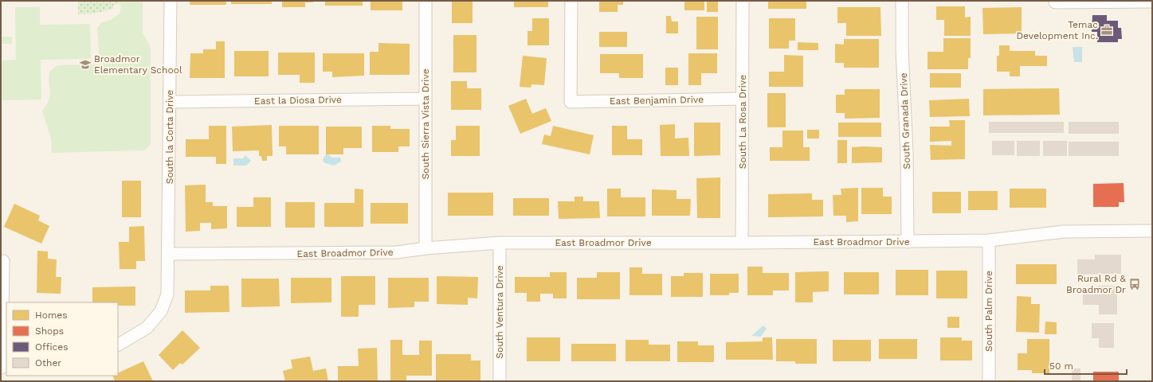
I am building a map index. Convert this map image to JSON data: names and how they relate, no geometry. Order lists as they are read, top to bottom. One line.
{"streets":{"street":["East la Diosa Drive","East Benjamin Drive","South Granada Drive","South La Rosa Drive","South Sierra Vista Drive","South la Corta Drive","East Broadmor Drive","South Palm Drive","South Ventura Drive"]},"crossings":[["East la Diosa Drive","South Sierra Vista Drive"],["East la Diosa Drive","South la Corta Drive"],["East Benjamin Drive","South La Rosa Drive"],["South Granada Drive","East Broadmor Drive"],["South La Rosa Drive","East Broadmor Drive"],["South Sierra Vista Drive","East Broadmor Drive"],["South la Corta Drive","East Broadmor Drive"],["East Broadmor Drive","South Palm Drive"],["East Broadmor Drive","South Ventura Drive"]],"places":{"office":["Temac Development Inc."],"school or university":["Broadmor Elementary School"],"bus stop":["Rural Rd & Broadmor Dr"]},"legend":["Homes","Shops","Offices","Other"],"scale_bar":"50 m"}
